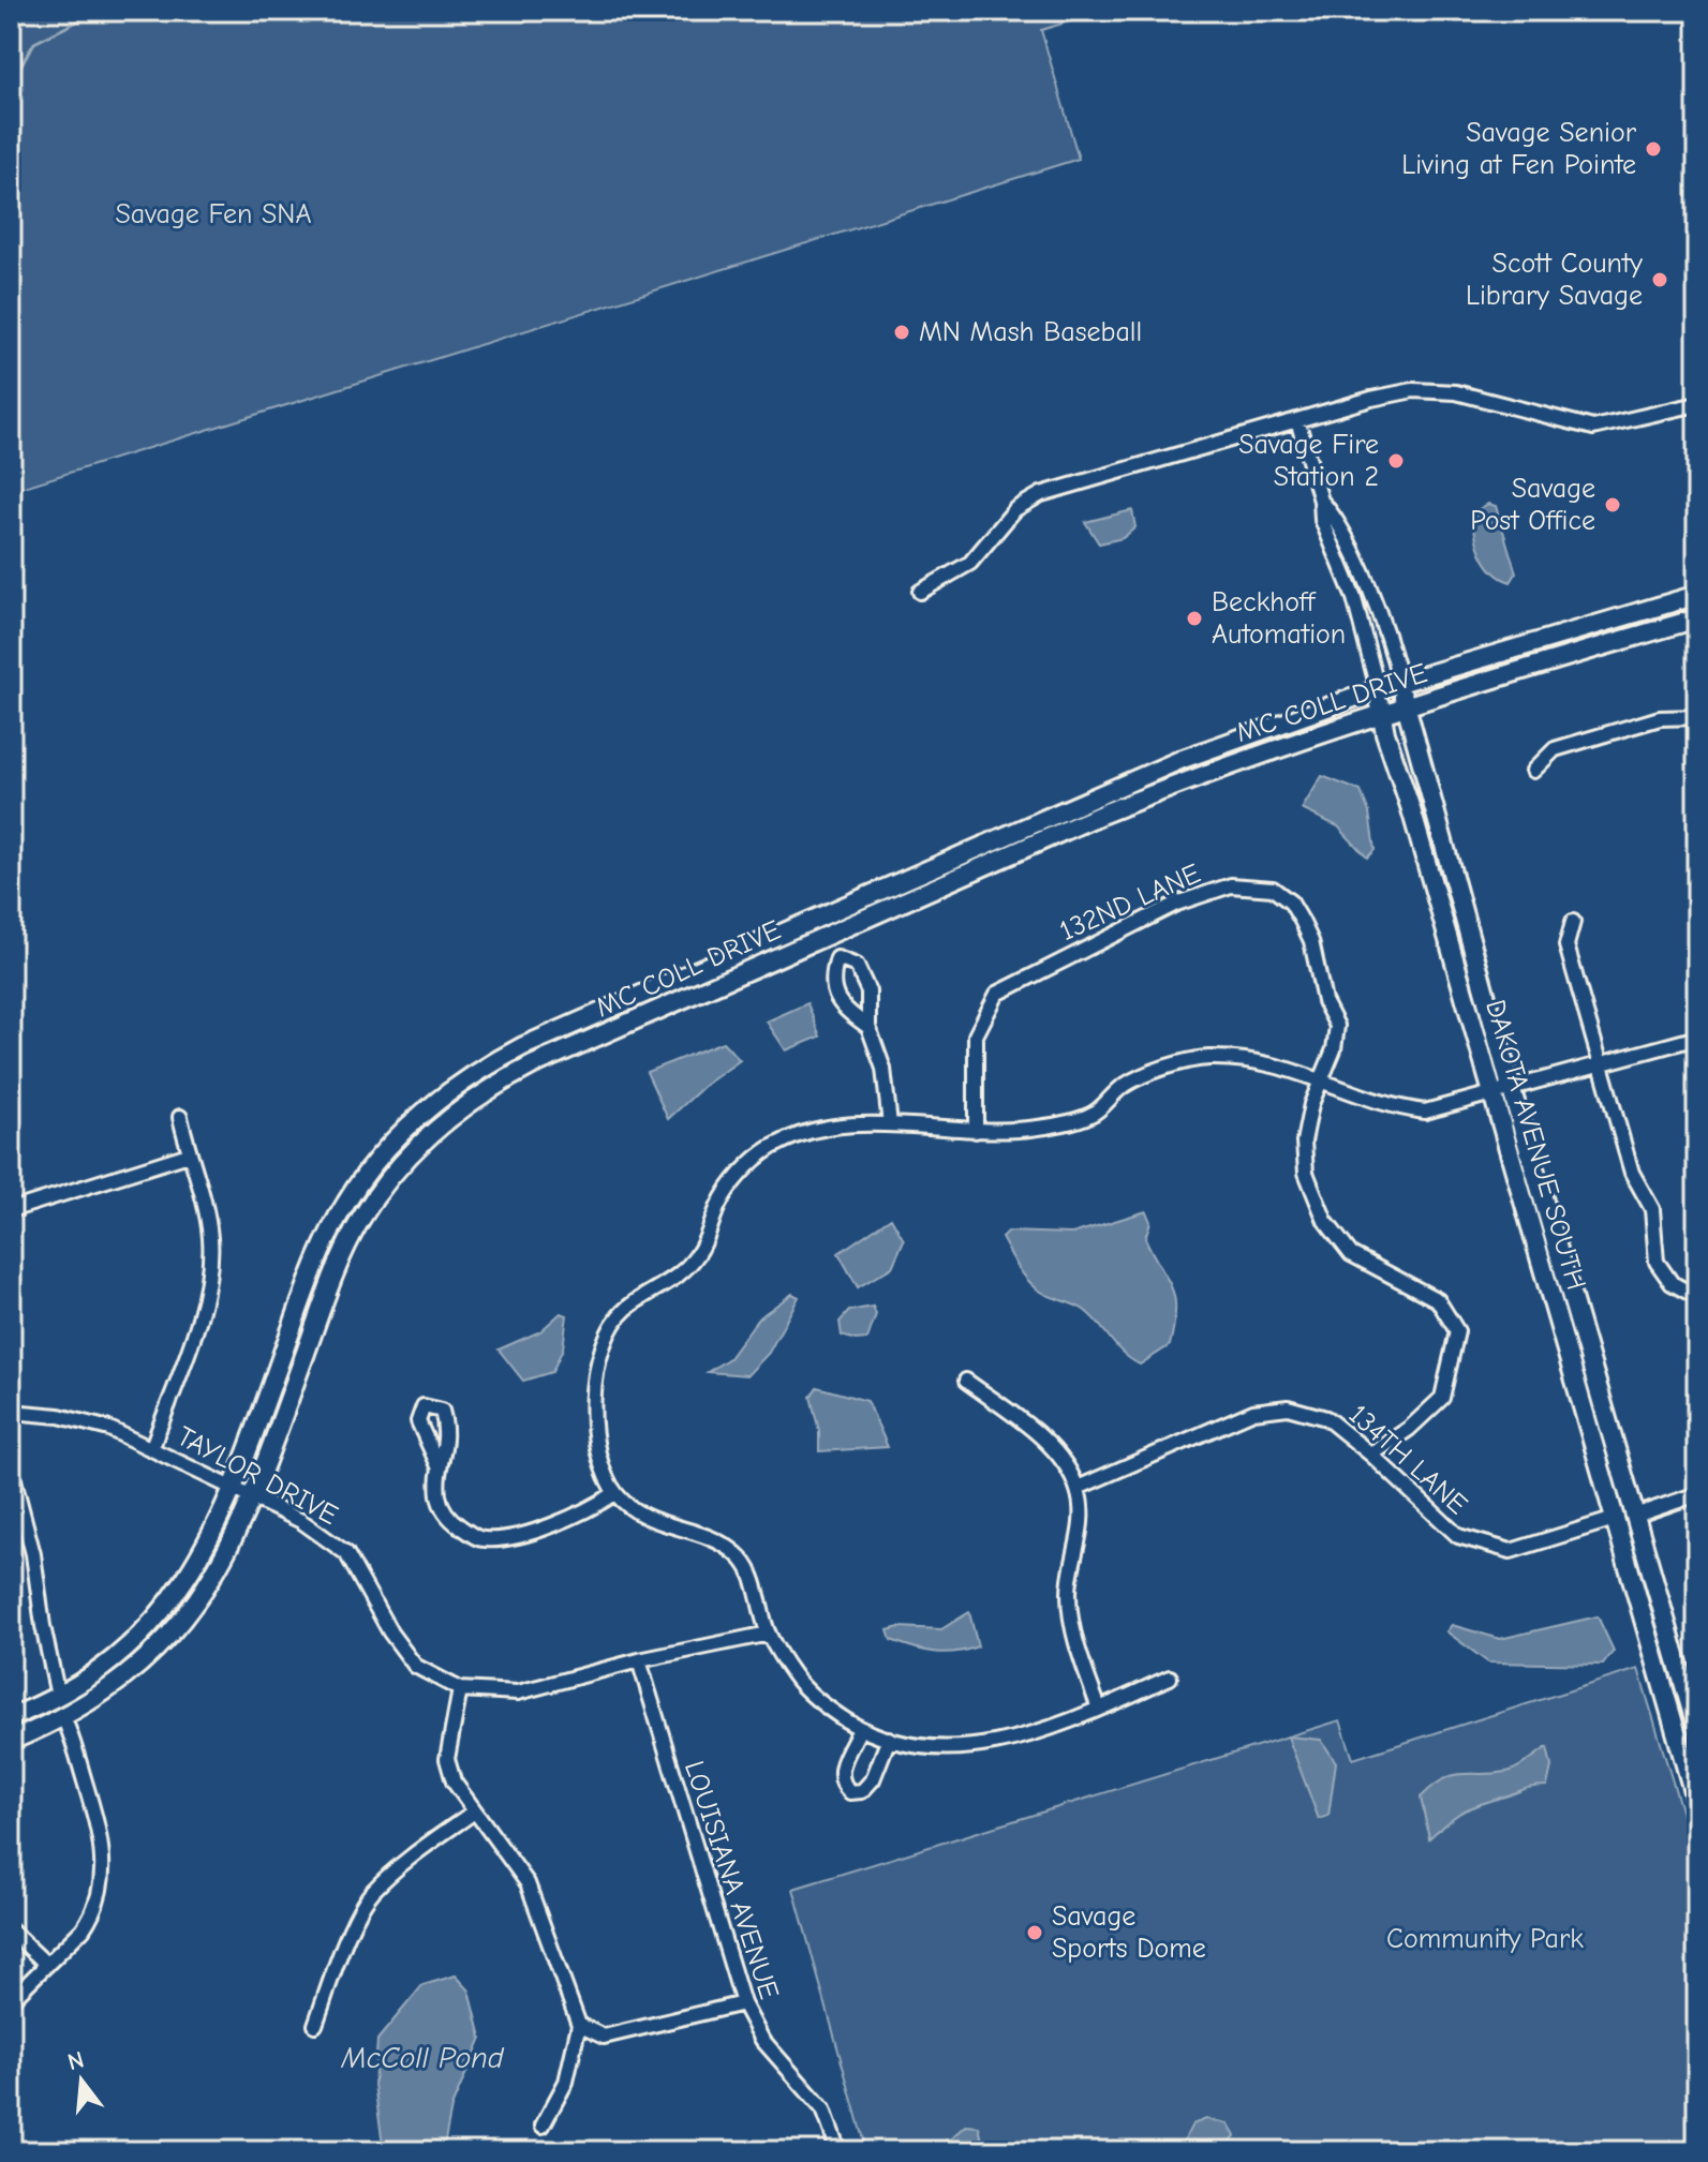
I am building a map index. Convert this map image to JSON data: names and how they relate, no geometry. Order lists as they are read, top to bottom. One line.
{"streets":{"main road":["MC COLL DRIVE","DAKOTA AVENUE SOUTH"],"street":["132ND LANE","134TH LANE","TAYLOR DRIVE","LOUISIANA AVENUE"]},"crossings":[["MC COLL DRIVE","DAKOTA AVENUE SOUTH"],["MC COLL DRIVE","TAYLOR DRIVE"],["132ND LANE","134TH LANE"],["DAKOTA AVENUE SOUTH","134TH LANE"],["TAYLOR DRIVE","LOUISIANA AVENUE"]],"water":["McColl Pond"],"parks":["Savage Fen SNA","Community Park"],"places":["Savage Senior Living at Fen Pointe","Scott County Library Savage","MN Mash Baseball","Savage Fire Station 2","Savage Post Office","Beckhoff Automation","Savage Sports Dome"],"north":"top"}
